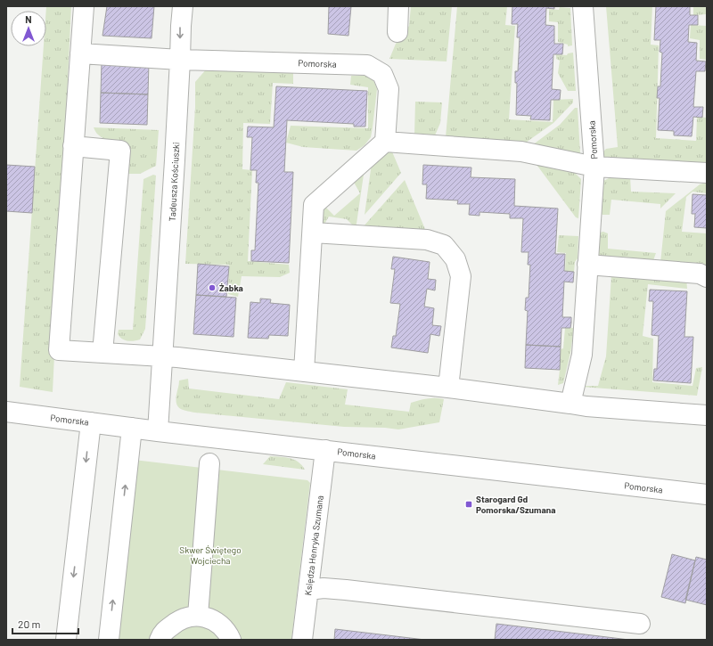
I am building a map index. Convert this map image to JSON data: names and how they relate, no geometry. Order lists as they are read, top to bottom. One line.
{"streets":{"street":["Pomorska","Tadeusza Kościuszki","Księdza Henryka Szumana"]},"crossings":[["Pomorska","Tadeusza Kościuszki"],["Pomorska","Księdza Henryka Szumana"]],"parks":["Skwer Świętego Wojciecha"],"places":{"other":["Żabka"],"transit":["Starogard Gd Pomorska/Szumana"]},"scale_bar":"20 m","north":"top"}
